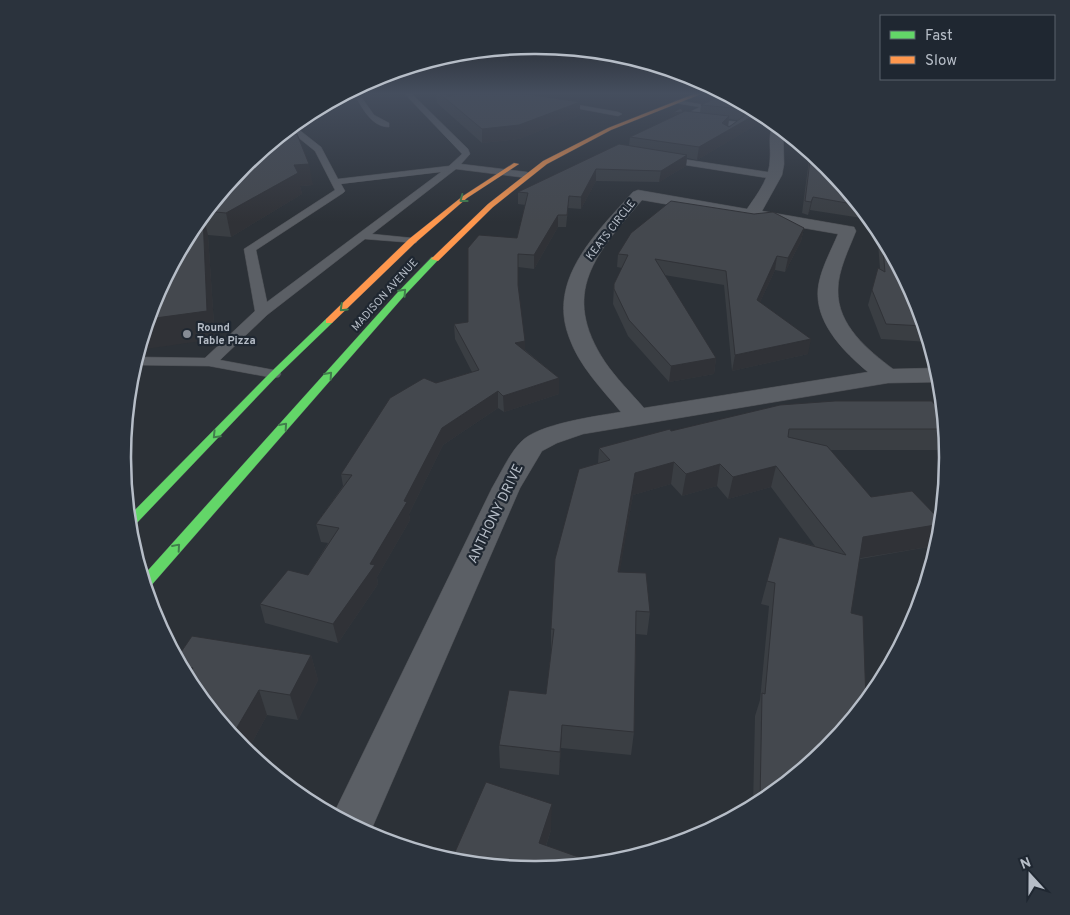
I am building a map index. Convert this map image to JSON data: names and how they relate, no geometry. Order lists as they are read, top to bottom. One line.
{"streets":{"main road":["MADISON AVENUE"],"street":["KEATS CIRCLE","ANTHONY DRIVE"]},"crossings":[["KEATS CIRCLE","ANTHONY DRIVE"]],"places":["Round Table Pizza"],"legend":["Fast","Slow"],"north":"top"}
